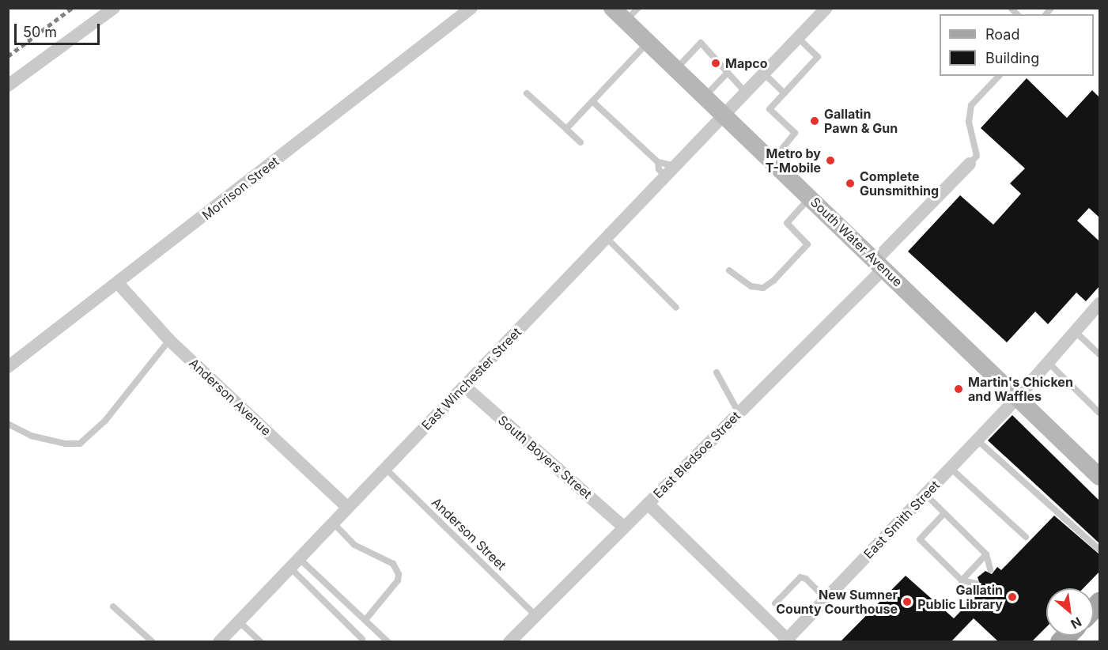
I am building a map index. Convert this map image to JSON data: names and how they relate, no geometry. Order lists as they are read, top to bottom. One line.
{"streets":{"main road":["South Water Avenue"],"street":["Morrison Street","East Winchester Street","Anderson Avenue","East Bledsoe Street","South Boyers Street","East Smith Street"],"lane":["Anderson Street"]},"crossings":[["Morrison Street","Anderson Avenue"],["South Water Avenue","East Winchester Street"],["South Water Avenue","East Bledsoe Street"],["South Water Avenue","East Smith Street"],["East Winchester Street","Anderson Avenue"],["East Winchester Street","South Boyers Street"],["East Winchester Street","Anderson Street"],["East Bledsoe Street","South Boyers Street"],["East Bledsoe Street","Anderson Street"]],"places":["Mapco","Gallatin Pawn & Gun","Metro by T-Mobile","Complete Gunsmithing","Martin's Chicken and Waffles","Gallatin Public Library","New Sumner County Courthouse"],"legend":["Road","Building"],"scale_bar":"50 m","north":"bottom right"}
